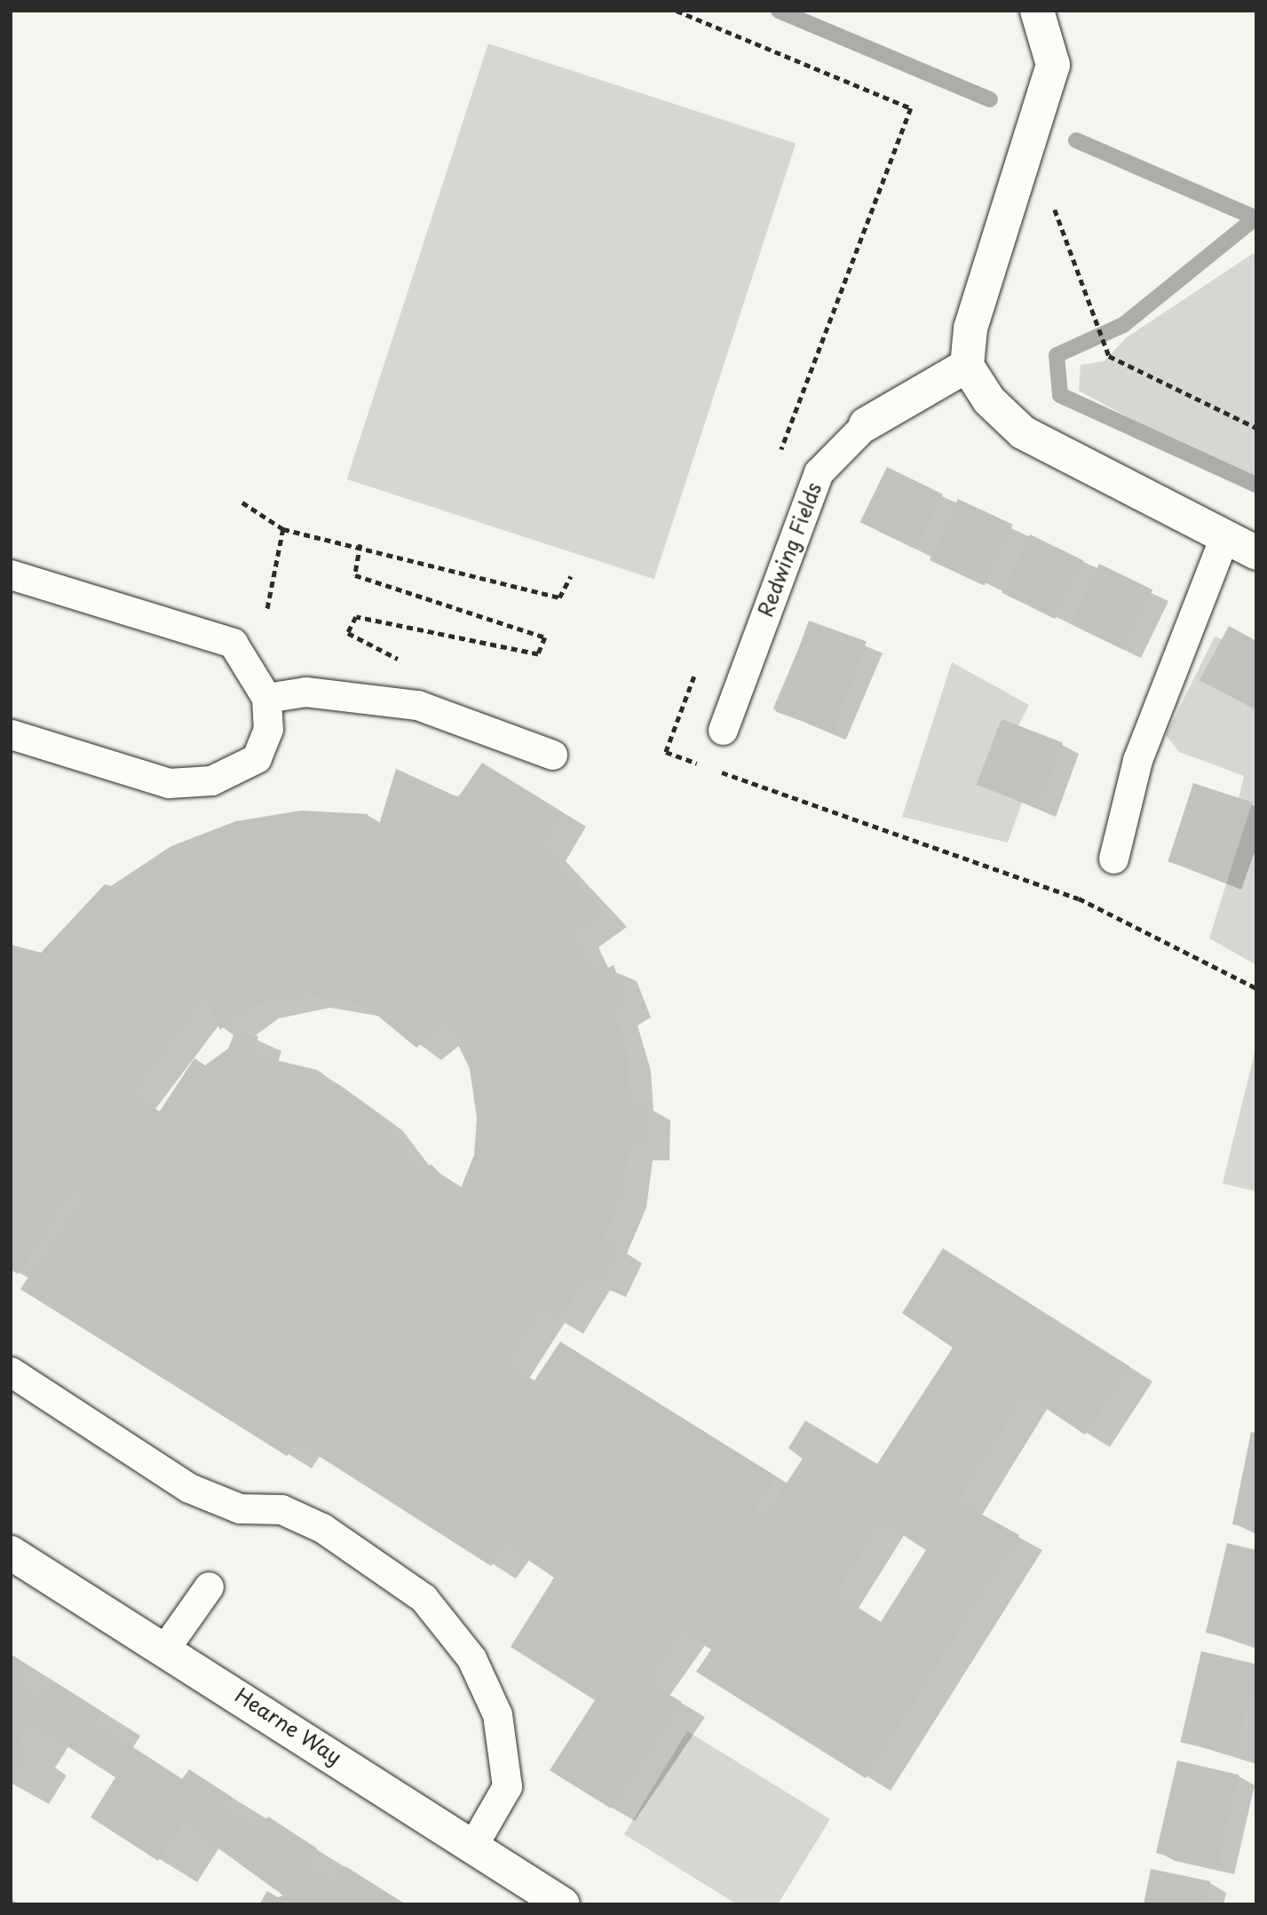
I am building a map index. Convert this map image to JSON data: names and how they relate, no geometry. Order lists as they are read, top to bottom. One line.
{"streets":{"street":["Redwing Fields","Hearne Way"]}}
